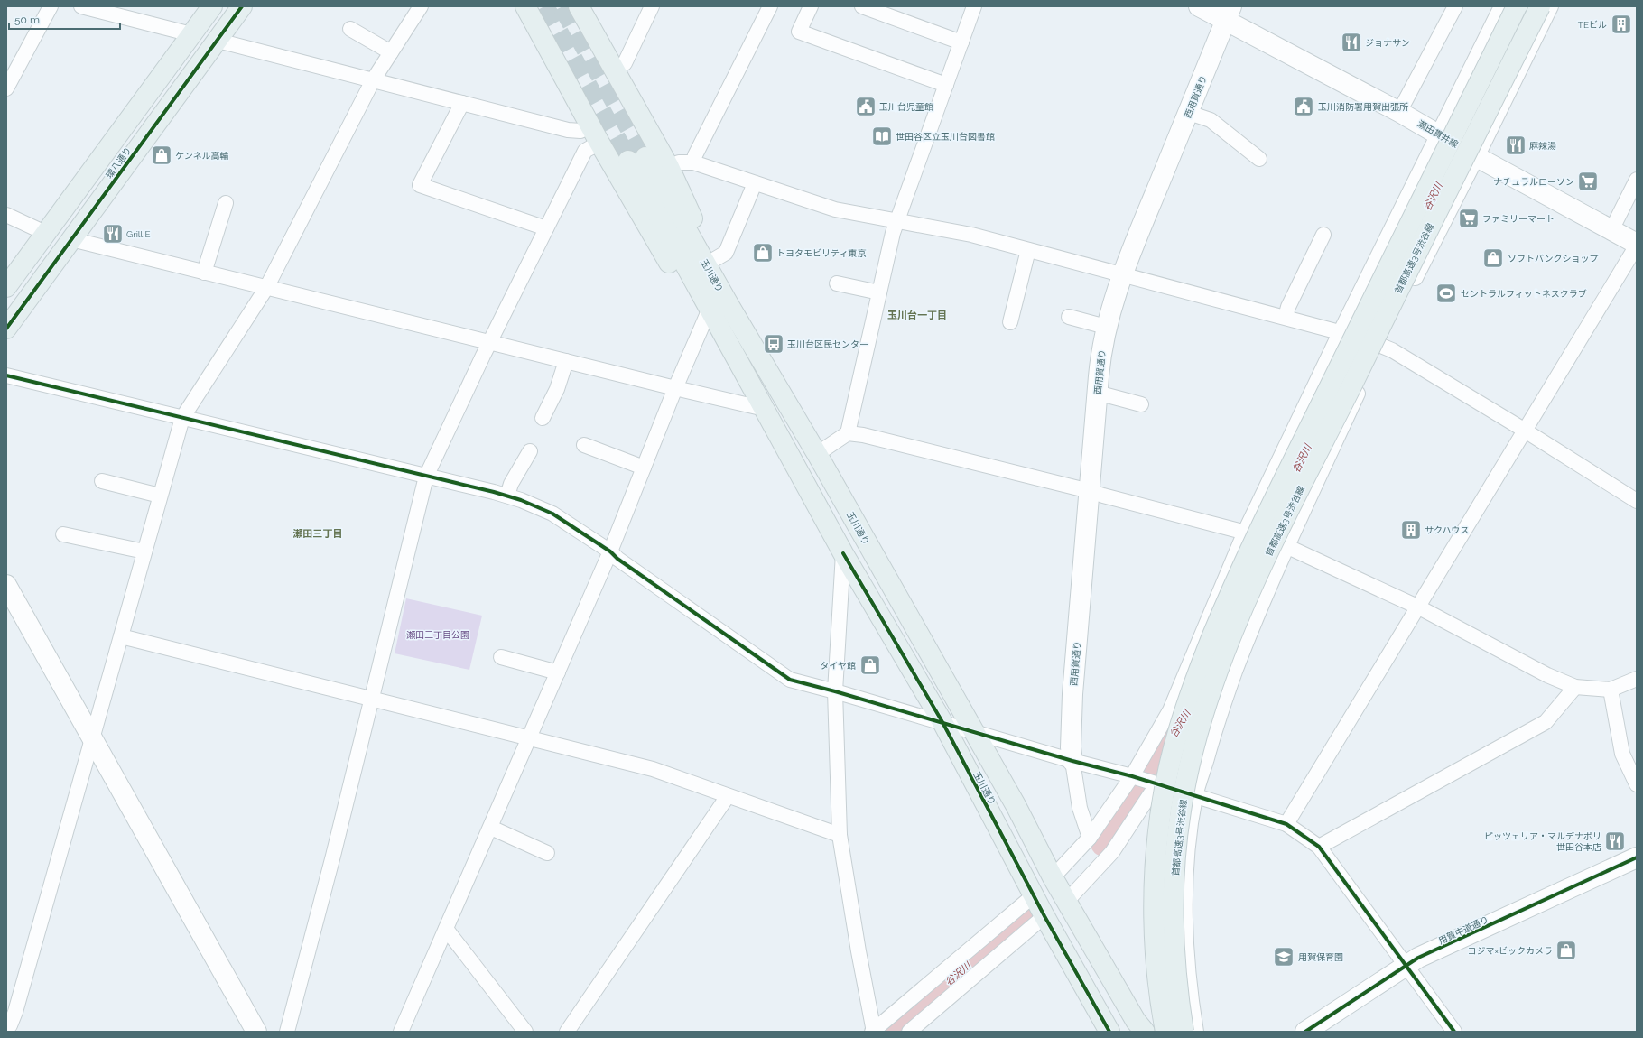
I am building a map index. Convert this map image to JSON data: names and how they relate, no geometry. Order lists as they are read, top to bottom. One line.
{"streets":{"highway":["環八通り","首都高速3号渋谷線","玉川通り"],"street":["西用賀通り","瀬田貫井線","用賀中道通り"]},"crossings":[["西用賀通り","瀬田貫井線"]],"districts":["玉川台一丁目","瀬田三丁目"],"water":["谷沢川"],"parks":["瀬田三丁目公園"],"places":{"building":["TEビル","サクハウス"],"restaurant":["ジョナサン","麻辣湯","Grill E","ピッツェリア・マルデナポリ 世田谷本店"],"public building":["玉川台児童館","玉川消防署用賀出張所"],"library":["世田谷区立玉川台図書館"],"shop":["ケンネル高輪","トヨタモビリティ東京","ソフトバンクショップ","タイヤ館","コジマ×ビックカメラ"],"supermarket":["ナチュラルローソン","ファミリーマート"],"sports":["セントラルフィットネスクラブ"],"bus stop":["玉川台区民センター"],"school or university":["用賀保育園"]},"scale_bar":"50 m"}
